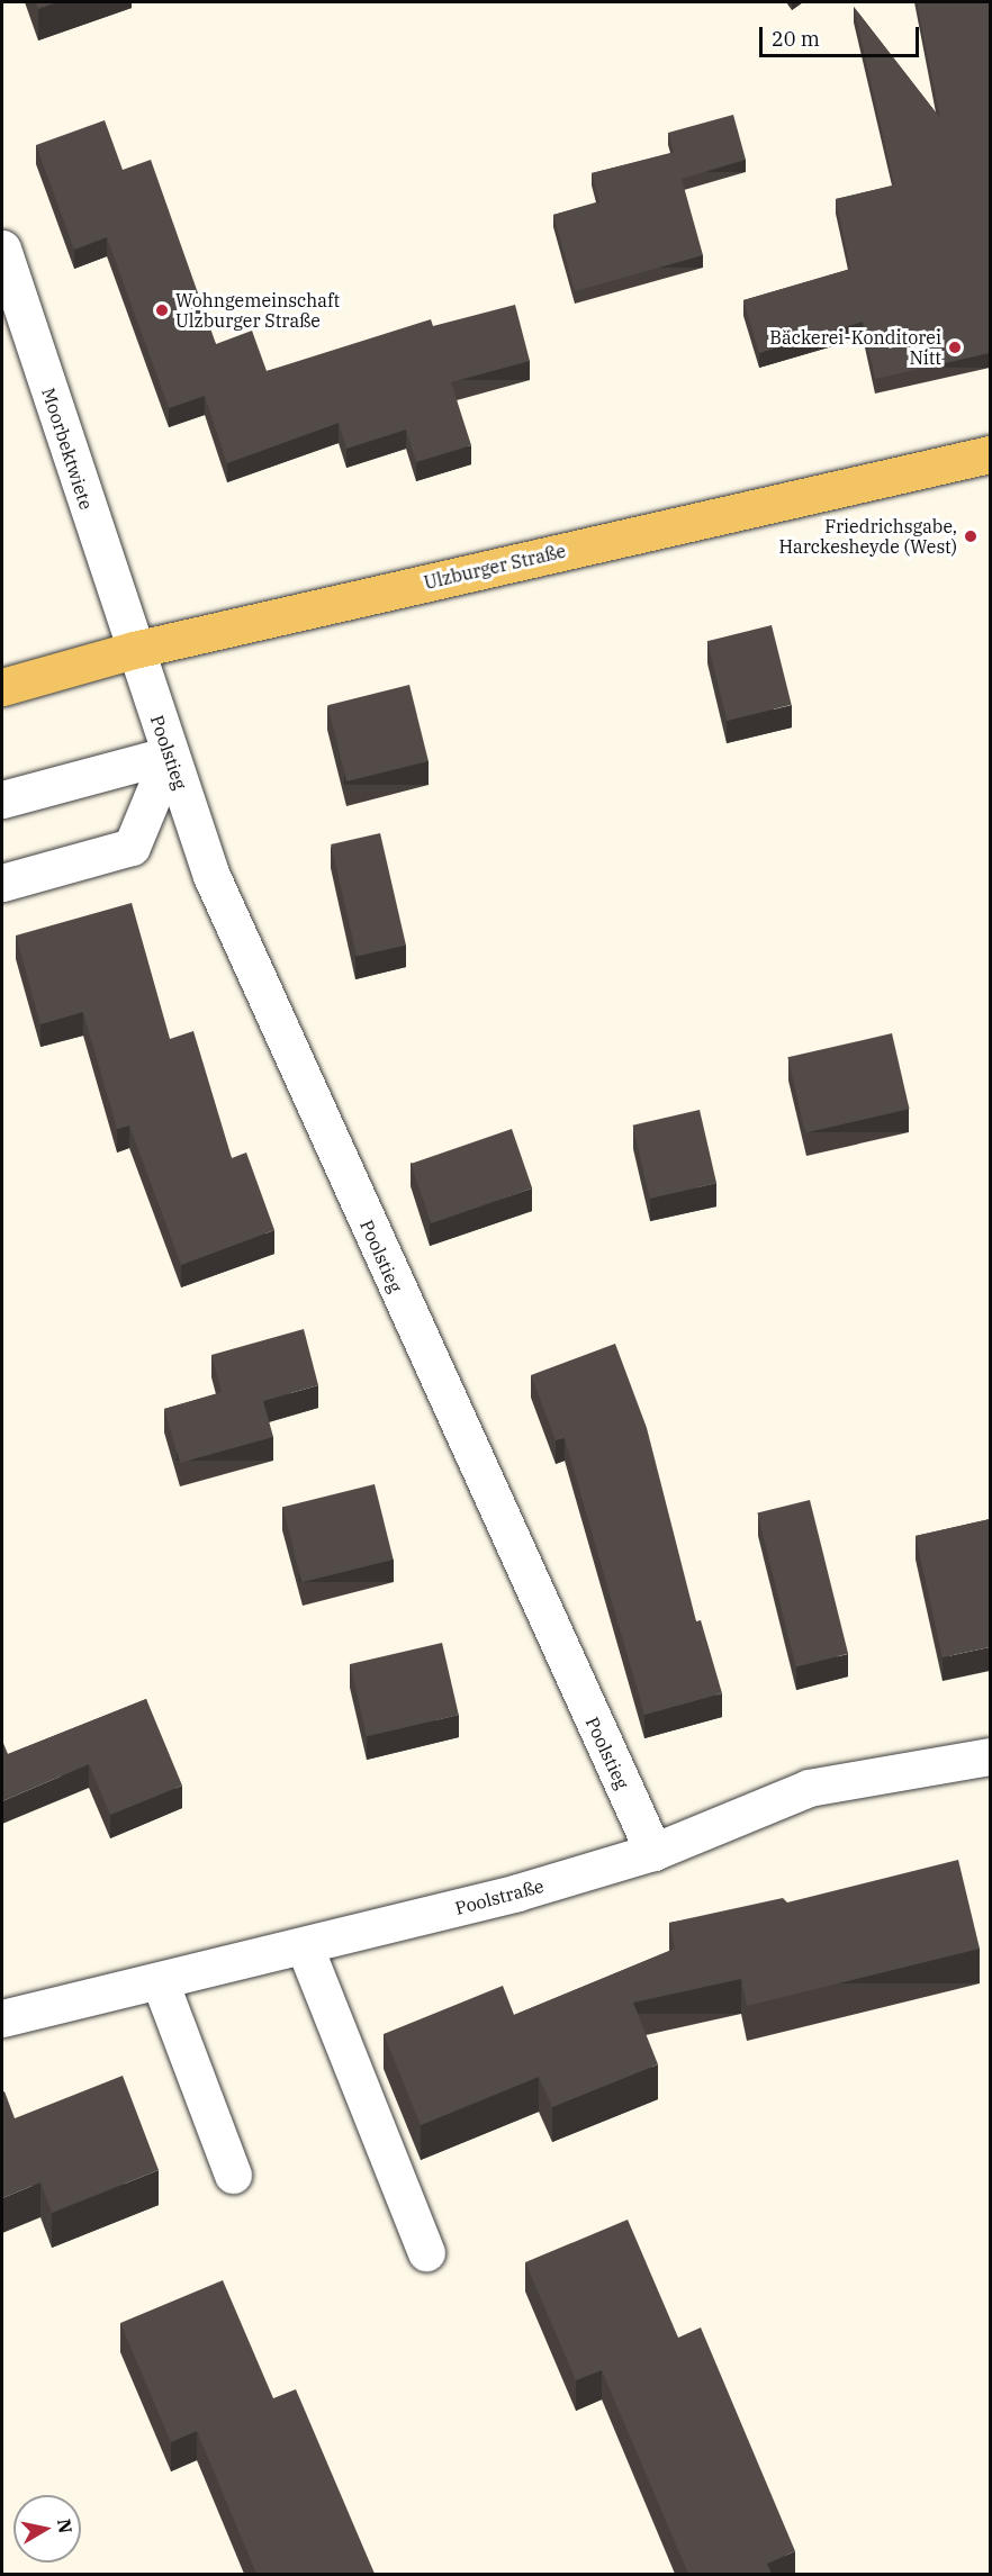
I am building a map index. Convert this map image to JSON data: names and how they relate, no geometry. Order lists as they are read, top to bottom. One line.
{"streets":{"main road":["Ulzburger Straße"],"street":["Moorbektwiete","Poolstieg","Poolstraße"]},"crossings":[["Moorbektwiete","Ulzburger Straße"],["Moorbektwiete","Poolstieg"],["Ulzburger Straße","Poolstieg"],["Poolstieg","Poolstraße"]],"places":["Wohngemeinschaft Ulzburger Straße","Bäckerei-Konditorei Nitt","Friedrichsgabe, Harckesheyde (West)"],"scale_bar":"20 m","north":"right"}
